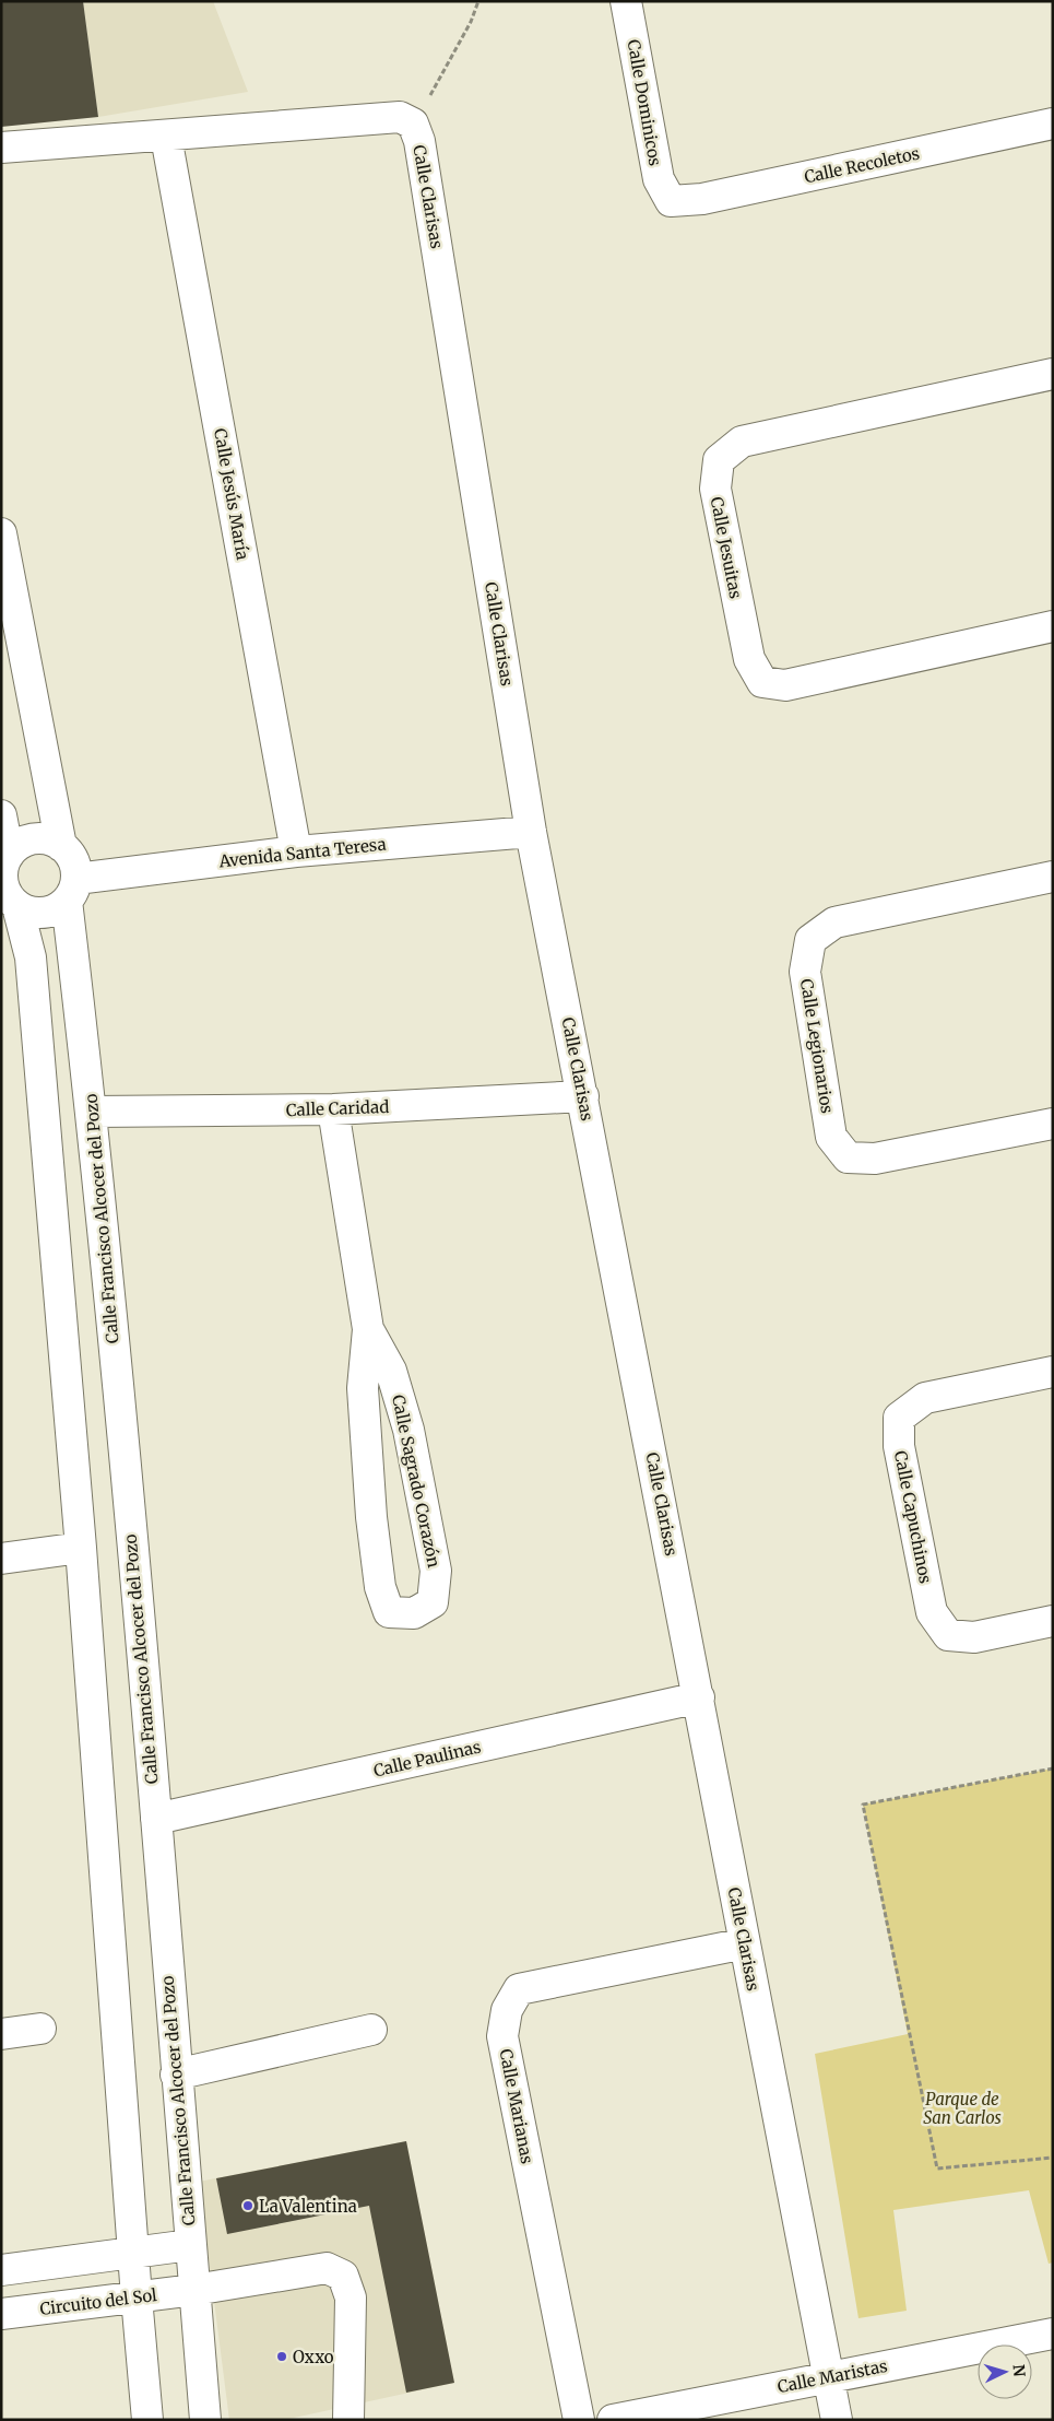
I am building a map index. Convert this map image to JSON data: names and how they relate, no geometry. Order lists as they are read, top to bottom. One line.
{"streets":{"street":["Calle Dominicos","Calle Recoletos","Calle Clarisas","Calle Jesús María","Calle Jesuitas","Avenida Santa Teresa","Calle Legionarios","Calle Caridad","Calle Francisco Alcocer del Pozo","Calle Sagrado Corazón","Calle Capuchinos","Calle Paulinas","Calle Marianas","Circuito del Sol","Calle Maristas"]},"crossings":[["Calle Dominicos","Calle Recoletos"],["Calle Clarisas","Calle Jesús María"],["Calle Clarisas","Avenida Santa Teresa"],["Calle Clarisas","Calle Caridad"],["Calle Clarisas","Calle Paulinas"],["Calle Clarisas","Calle Marianas"],["Calle Clarisas","Calle Maristas"],["Calle Jesús María","Avenida Santa Teresa"],["Avenida Santa Teresa","Calle Francisco Alcocer del Pozo"],["Calle Caridad","Calle Francisco Alcocer del Pozo"],["Calle Caridad","Calle Sagrado Corazón"],["Calle Francisco Alcocer del Pozo","Calle Paulinas"],["Calle Francisco Alcocer del Pozo","Circuito del Sol"]],"parks":["Parque de San Carlos"],"places":["La Valentina","Oxxo"],"north":"right"}
